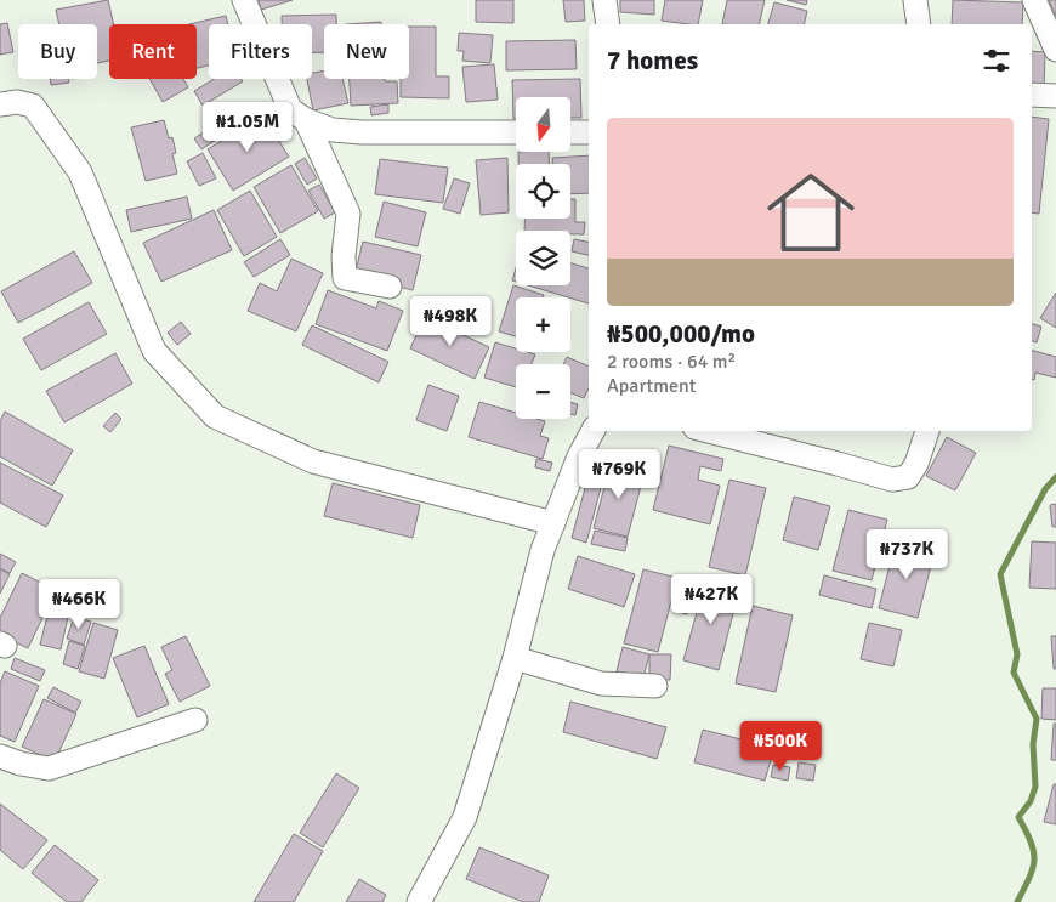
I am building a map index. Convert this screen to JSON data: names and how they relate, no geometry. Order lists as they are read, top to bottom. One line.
{"north":"bottom","page":{"chip":["Buy","Rent","Filters","New"],"heading":"7 homes","map_buttons":["+","−"],"list":[{"name":"₦500,000/mo","note":"2 rooms · 64 m² · Apartment"}],"price":["₦1.05M","₦498K","₦769K","₦737K","₦427K","₦466K","₦500K"]}}
